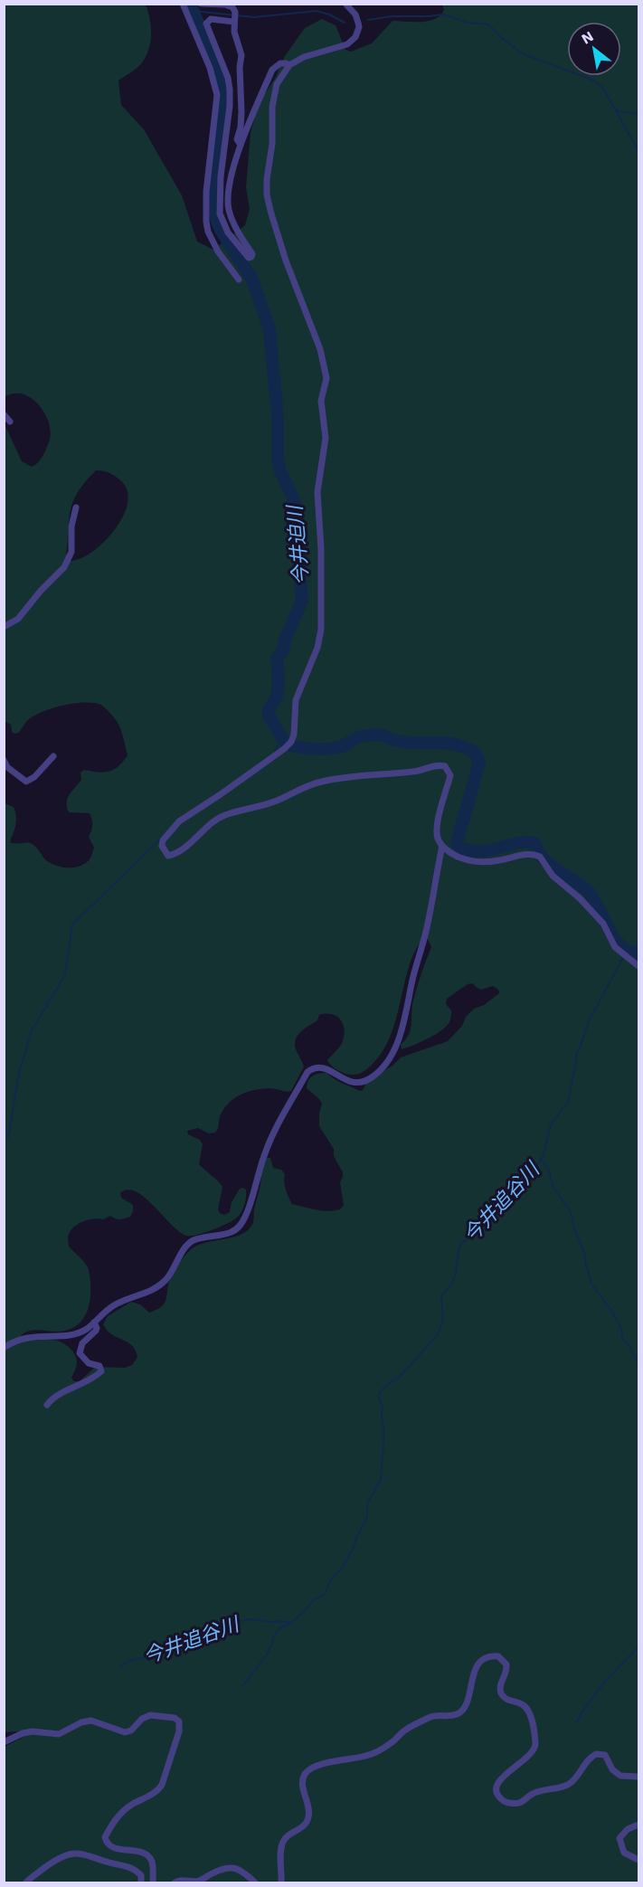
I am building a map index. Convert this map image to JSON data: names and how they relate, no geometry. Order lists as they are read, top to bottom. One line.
{"water":["今井迫川","今井追谷川"],"north":"top left"}
